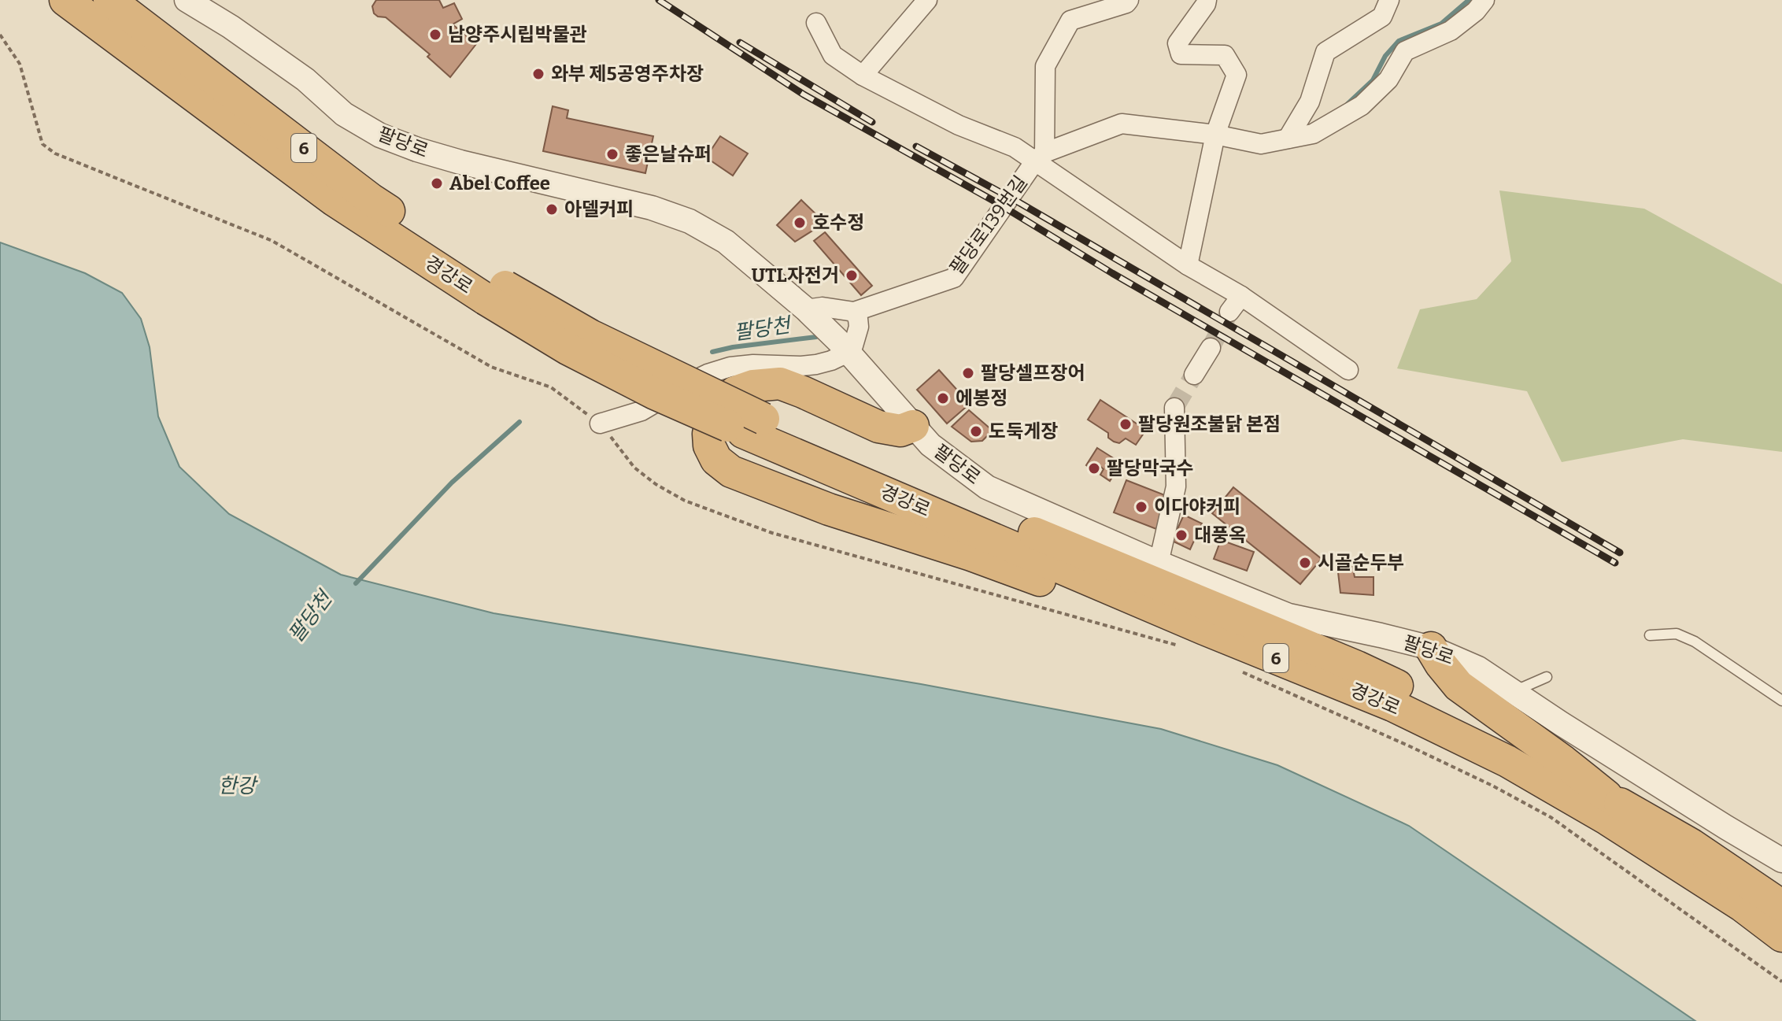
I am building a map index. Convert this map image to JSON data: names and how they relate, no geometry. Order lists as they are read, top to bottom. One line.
{"streets":{"highway":["6","경강로"],"street":["팔당로","팔당로139번길"]},"water":["팔당천","한강"],"places":["남양주시립박물관","와부 제5공영주차장","좋은날슈퍼","Abel Coffee","아델커피","호수정","UTL자전거","팔당셀프장어","에봉정","팔당원조불닭 본점","도둑게장","팔당막국수","이다야커피","대풍옥","시골순두부"]}
